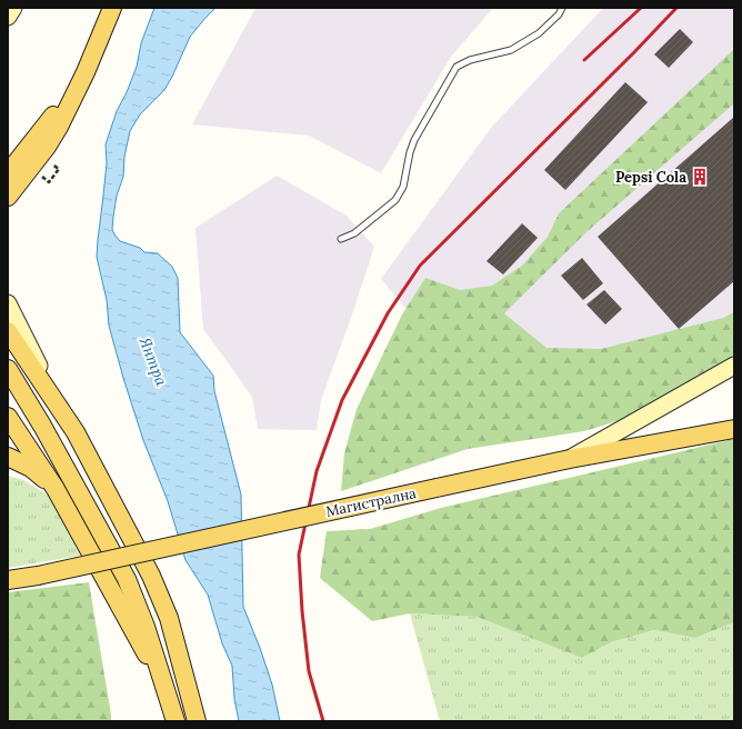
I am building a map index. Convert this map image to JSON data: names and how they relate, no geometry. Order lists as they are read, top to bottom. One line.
{"streets":{"main road":["Магистрална"]},"water":["Янтра"],"places":{"building":["Pepsi Cola"]}}
